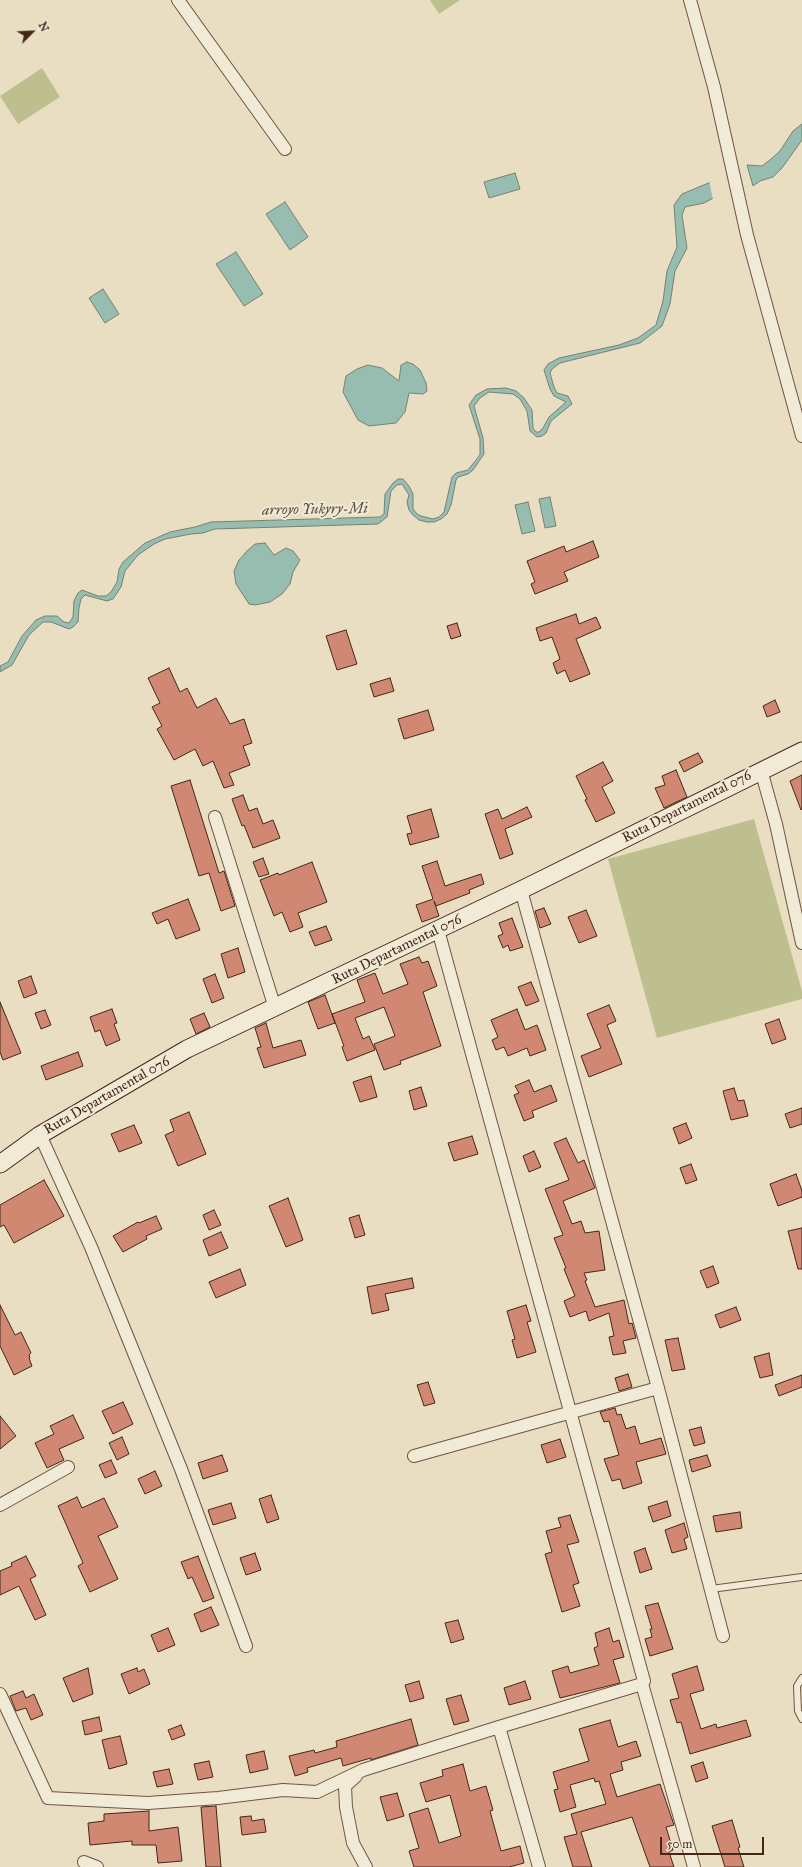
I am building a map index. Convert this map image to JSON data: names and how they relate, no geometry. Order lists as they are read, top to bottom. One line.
{"streets":{"main road":["Ruta Departamental 076"]},"water":["arroyo Yukyry-Mi"],"scale_bar":"50 m","north":"top right"}
